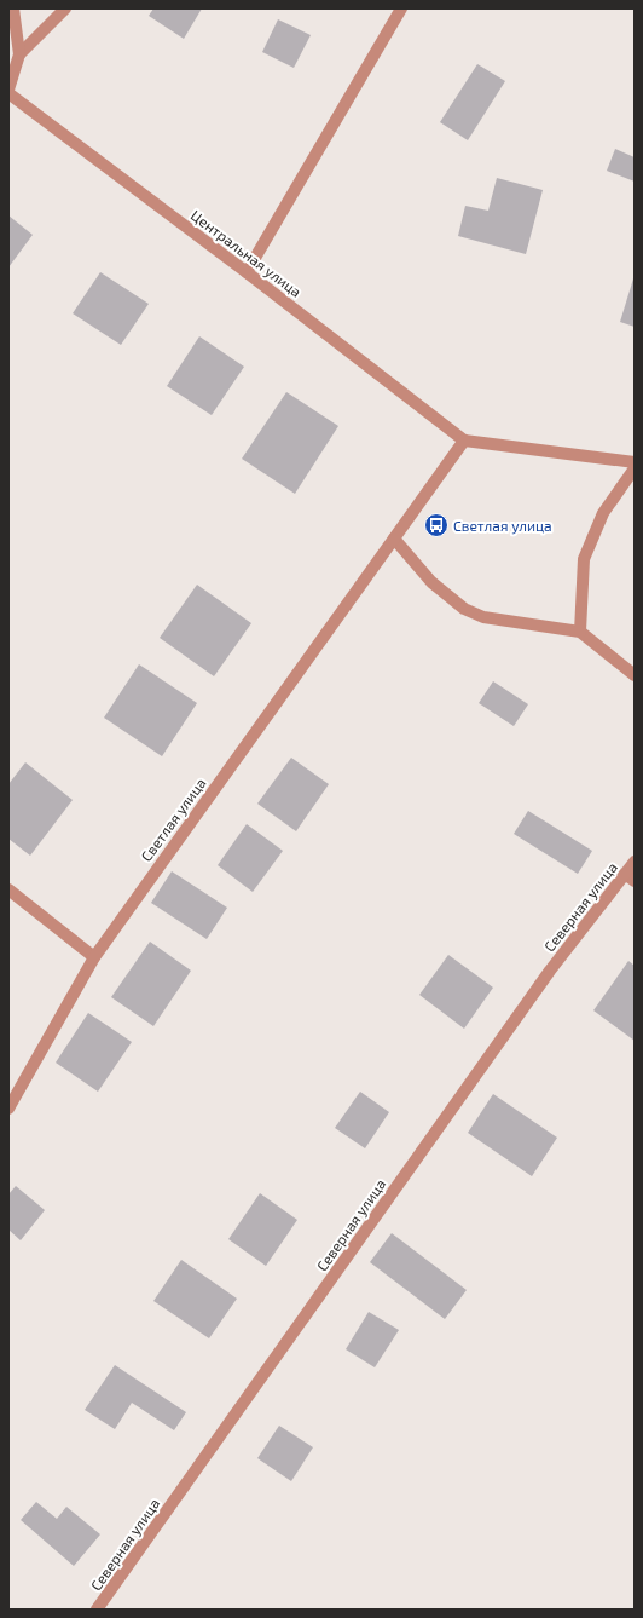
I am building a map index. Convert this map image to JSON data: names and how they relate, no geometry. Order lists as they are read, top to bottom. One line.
{"streets":{"street":["Центральная улица","Светлая улица","Северная улица"]},"crossings":[["Центральная улица","Светлая улица"]],"places":{"bus stop":["Светлая улица"]}}
